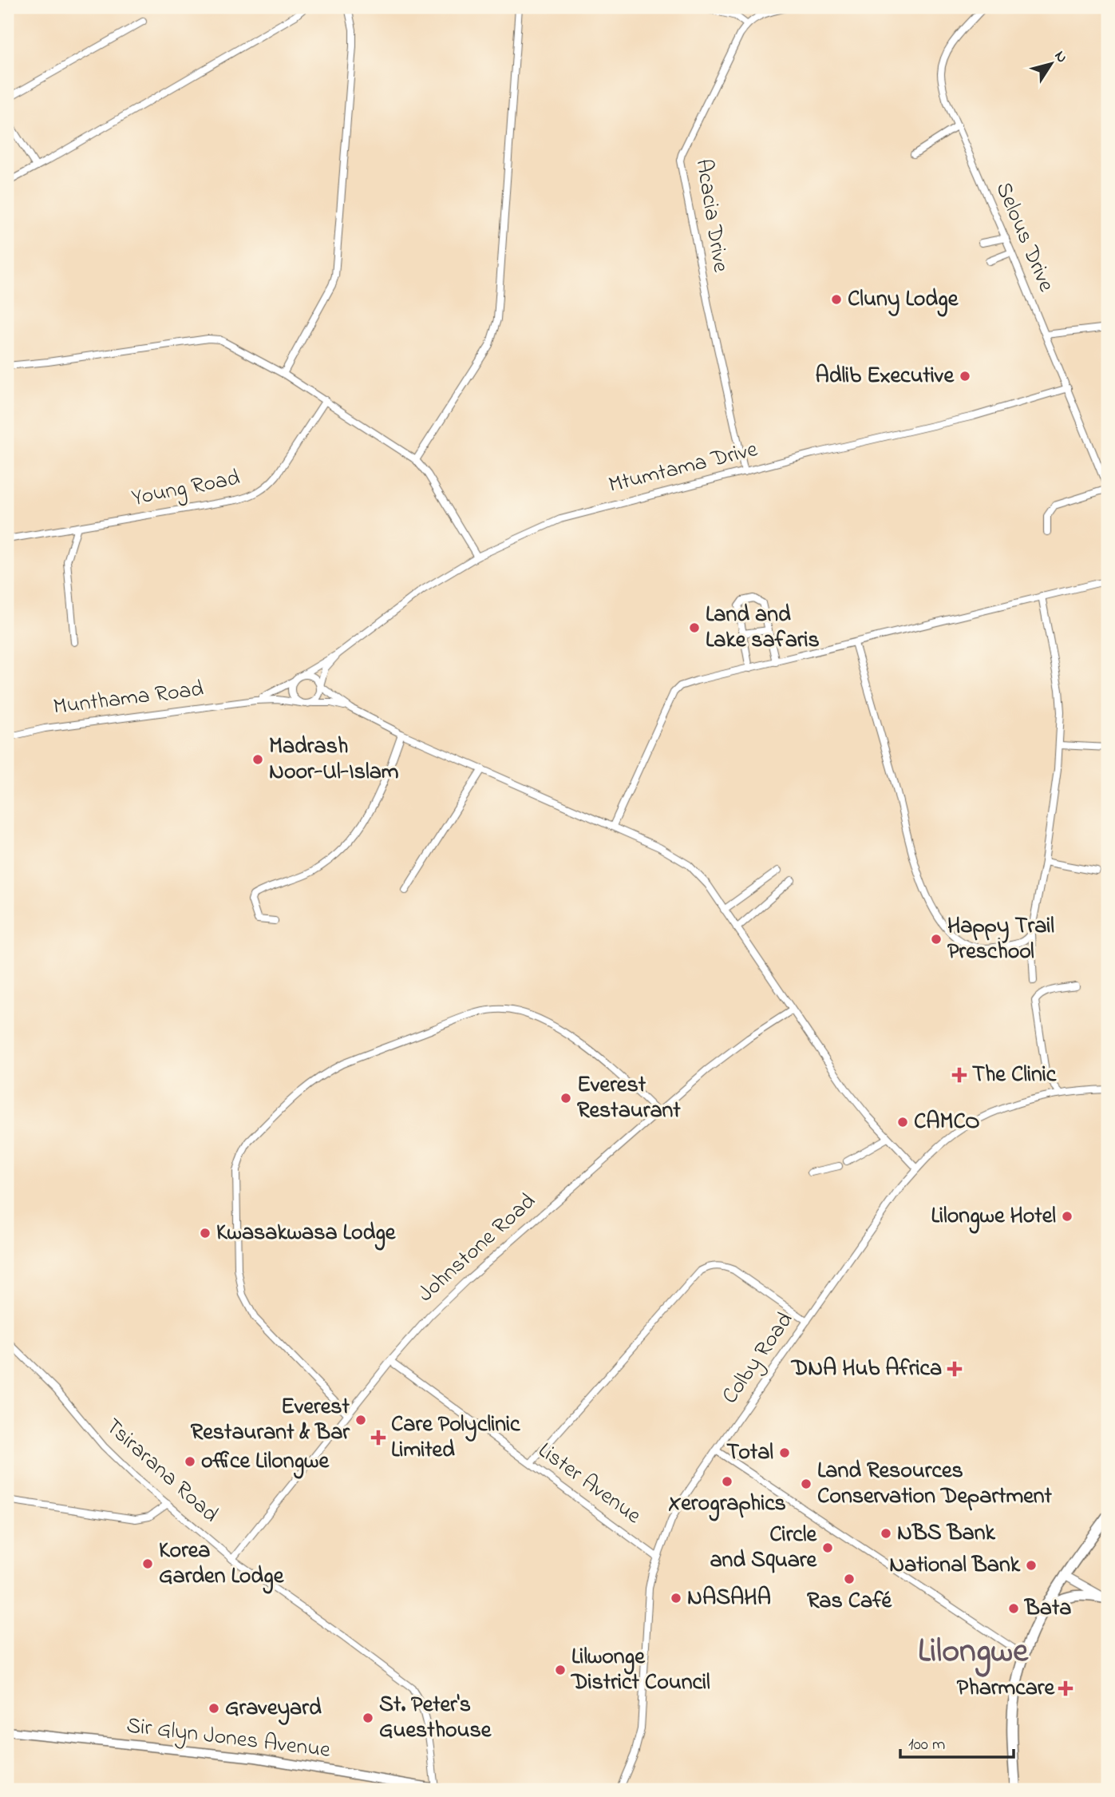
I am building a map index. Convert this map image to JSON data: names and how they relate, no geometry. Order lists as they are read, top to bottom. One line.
{"streets":{"main road":["Sir Glyn Jones Avenue"],"street":["Acacia Drive","Selous Drive","Mtumtama Drive","Young Road","Munthama Road","Johnstone Road","Colby Road","Tsirarana Road","Lister Avenue"]},"crossings":[["Acacia Drive","Mtumtama Drive"],["Selous Drive","Mtumtama Drive"],["Johnstone Road","Tsirarana Road"],["Johnstone Road","Lister Avenue"],["Colby Road","Lister Avenue"],["Tsirarana Road","Sir Glyn Jones Avenue"]],"districts":["Lilongwe"],"places":{"other":["Cluny Lodge","Adlib Executive","Land and Lake safaris","Madrash Noor-Ul-Islam","Happy Trail Preschool","Everest Restaurant","CAMCO","Lilongwe Hotel","Kwasakwasa Lodge","Everest Restaurant & Bar","Total","office Lilongwe","Xerographics","Land Resources Conservation Department","NBS Bank","Circle and Square","Korea Garden Lodge","National Bank","Ras Café","NASAHA","Bata","Lilwonge District Council","Graveyard","St. Peter's Guesthouse"],"health":["The Clinic","DNA Hub Africa","Care Polyclinic Limited","Pharmcare"]},"scale_bar":"100 m","north":"top right"}
